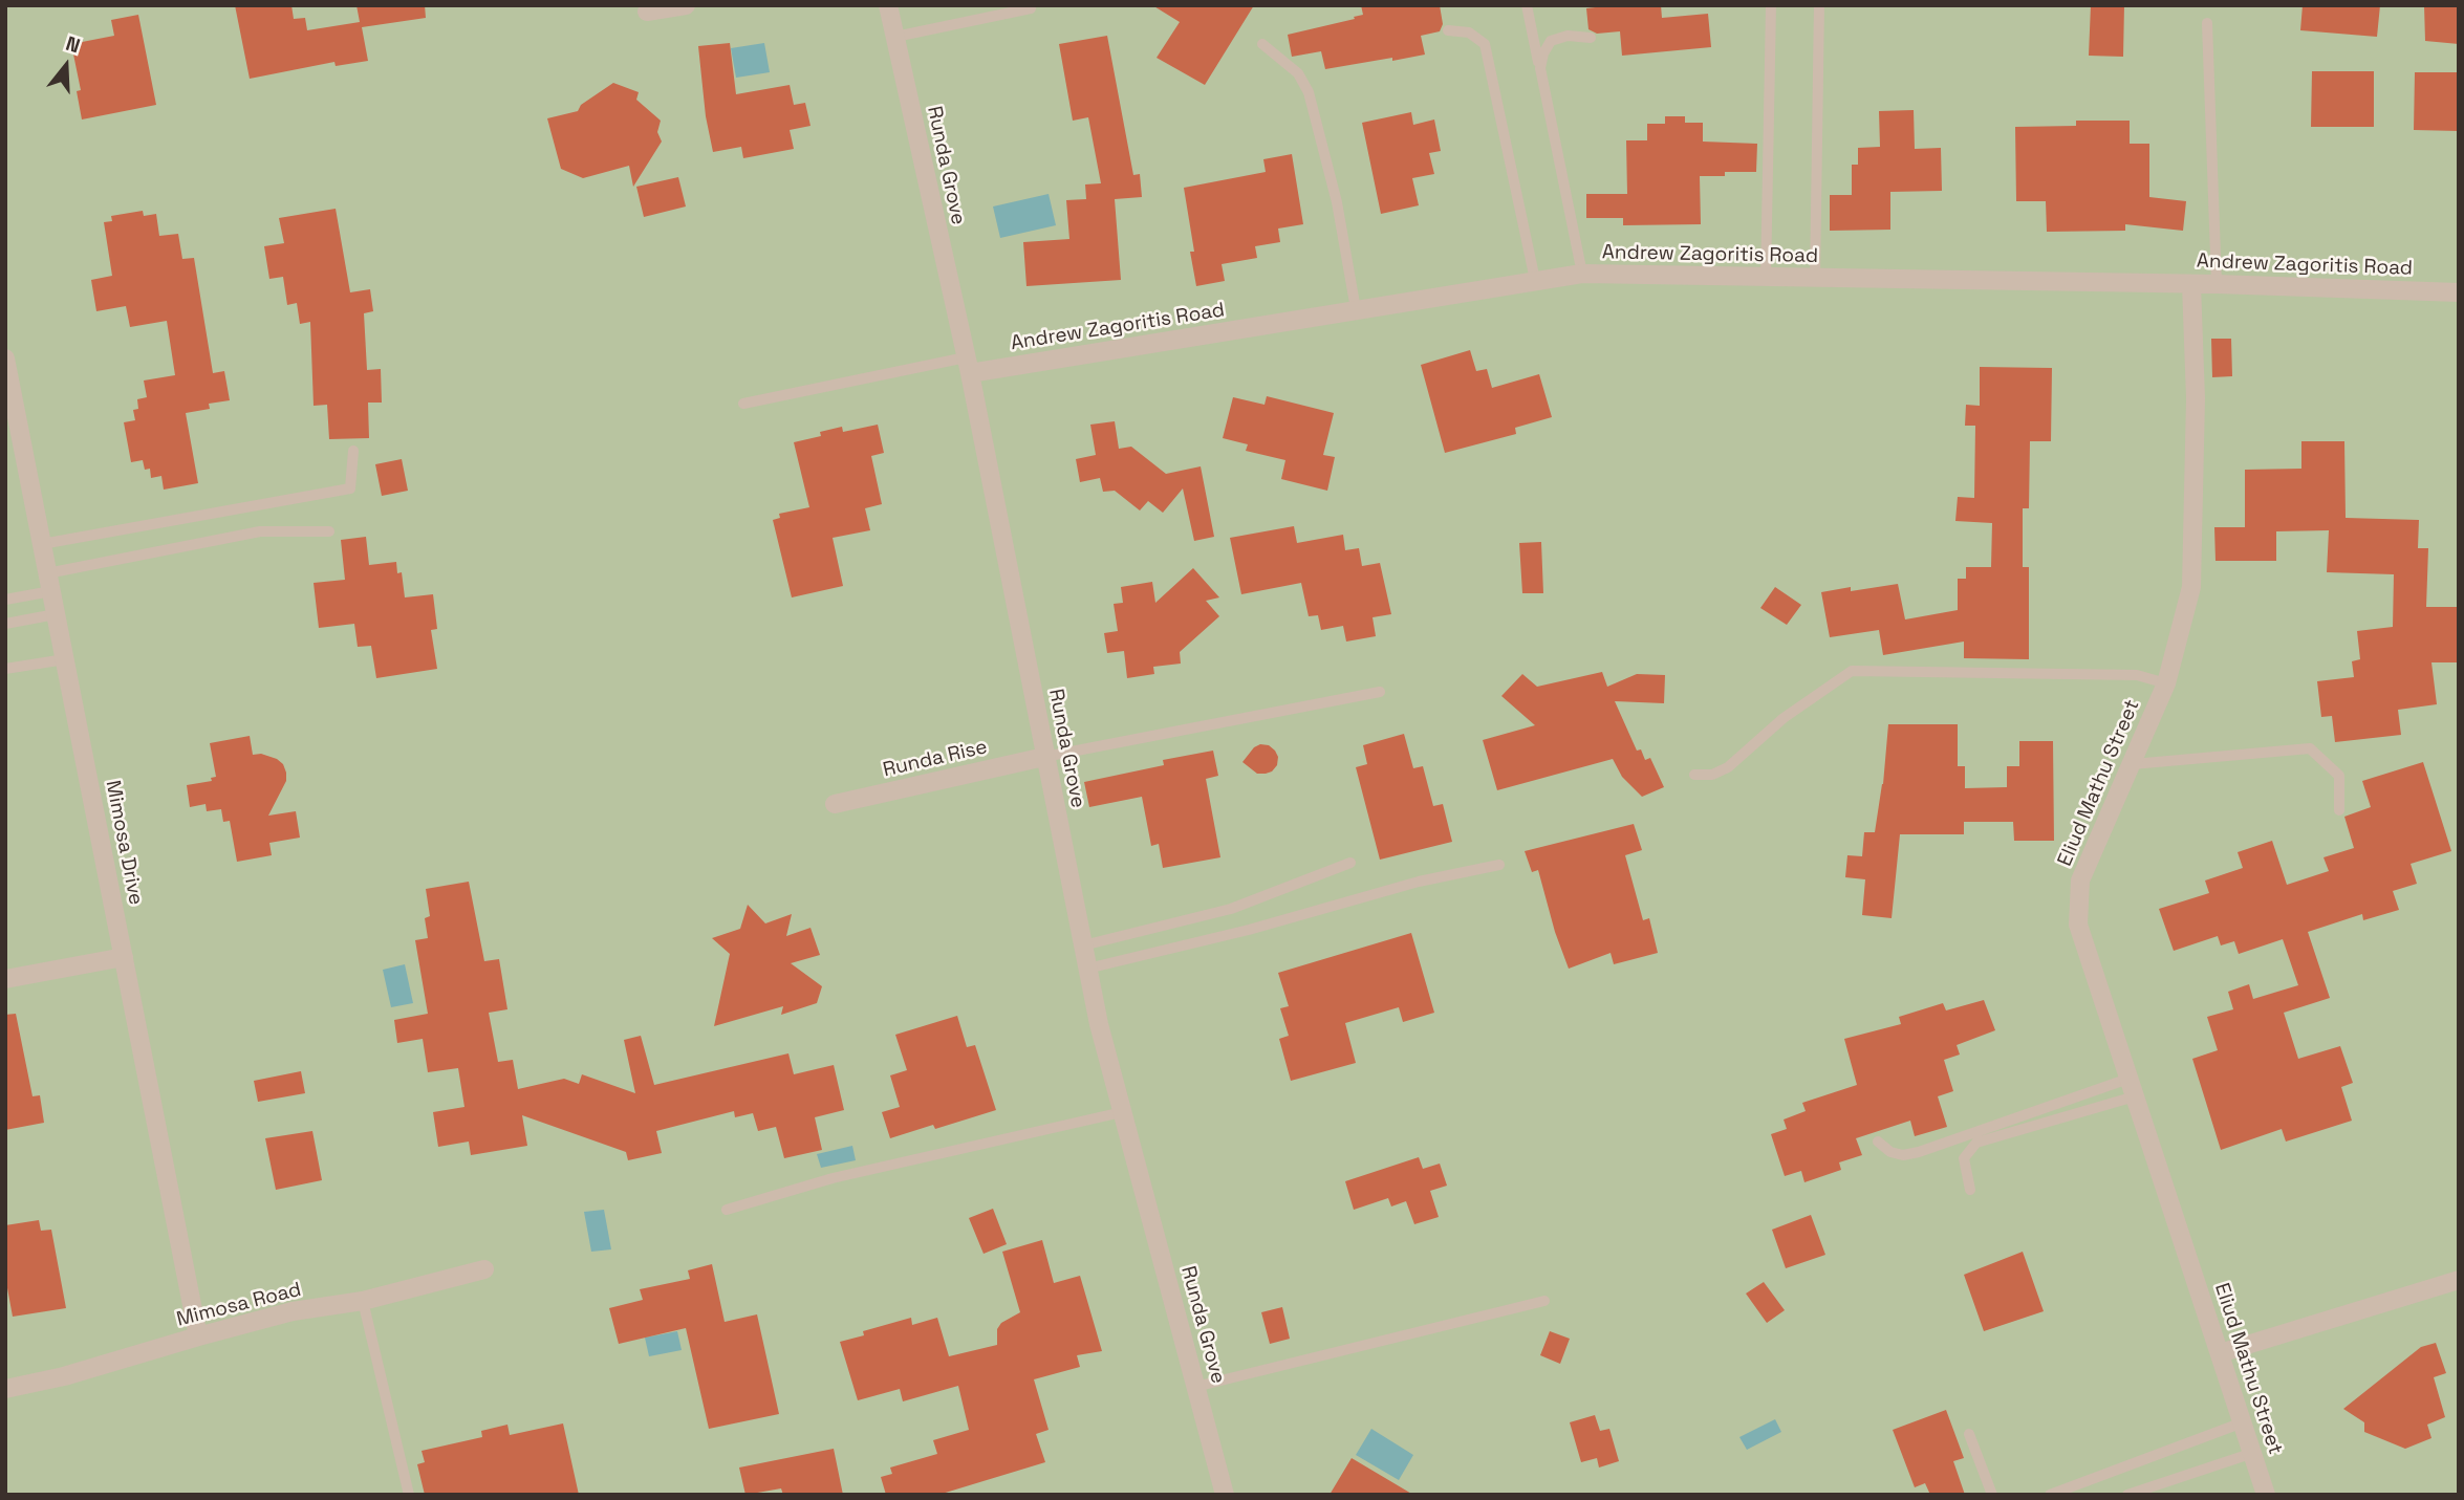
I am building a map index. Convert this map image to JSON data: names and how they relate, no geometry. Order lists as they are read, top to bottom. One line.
{"streets":{"street":["Runda Grove","Andrew Zagoritis Road","Runda Rise","Eliud Mathu Street","Mimosa Drive","Mimosa Road"]},"crossings":[["Runda Grove","Andrew Zagoritis Road"],["Runda Grove","Runda Rise"],["Andrew Zagoritis Road","Eliud Mathu Street"],["Mimosa Drive","Mimosa Road"]],"north":"top"}
